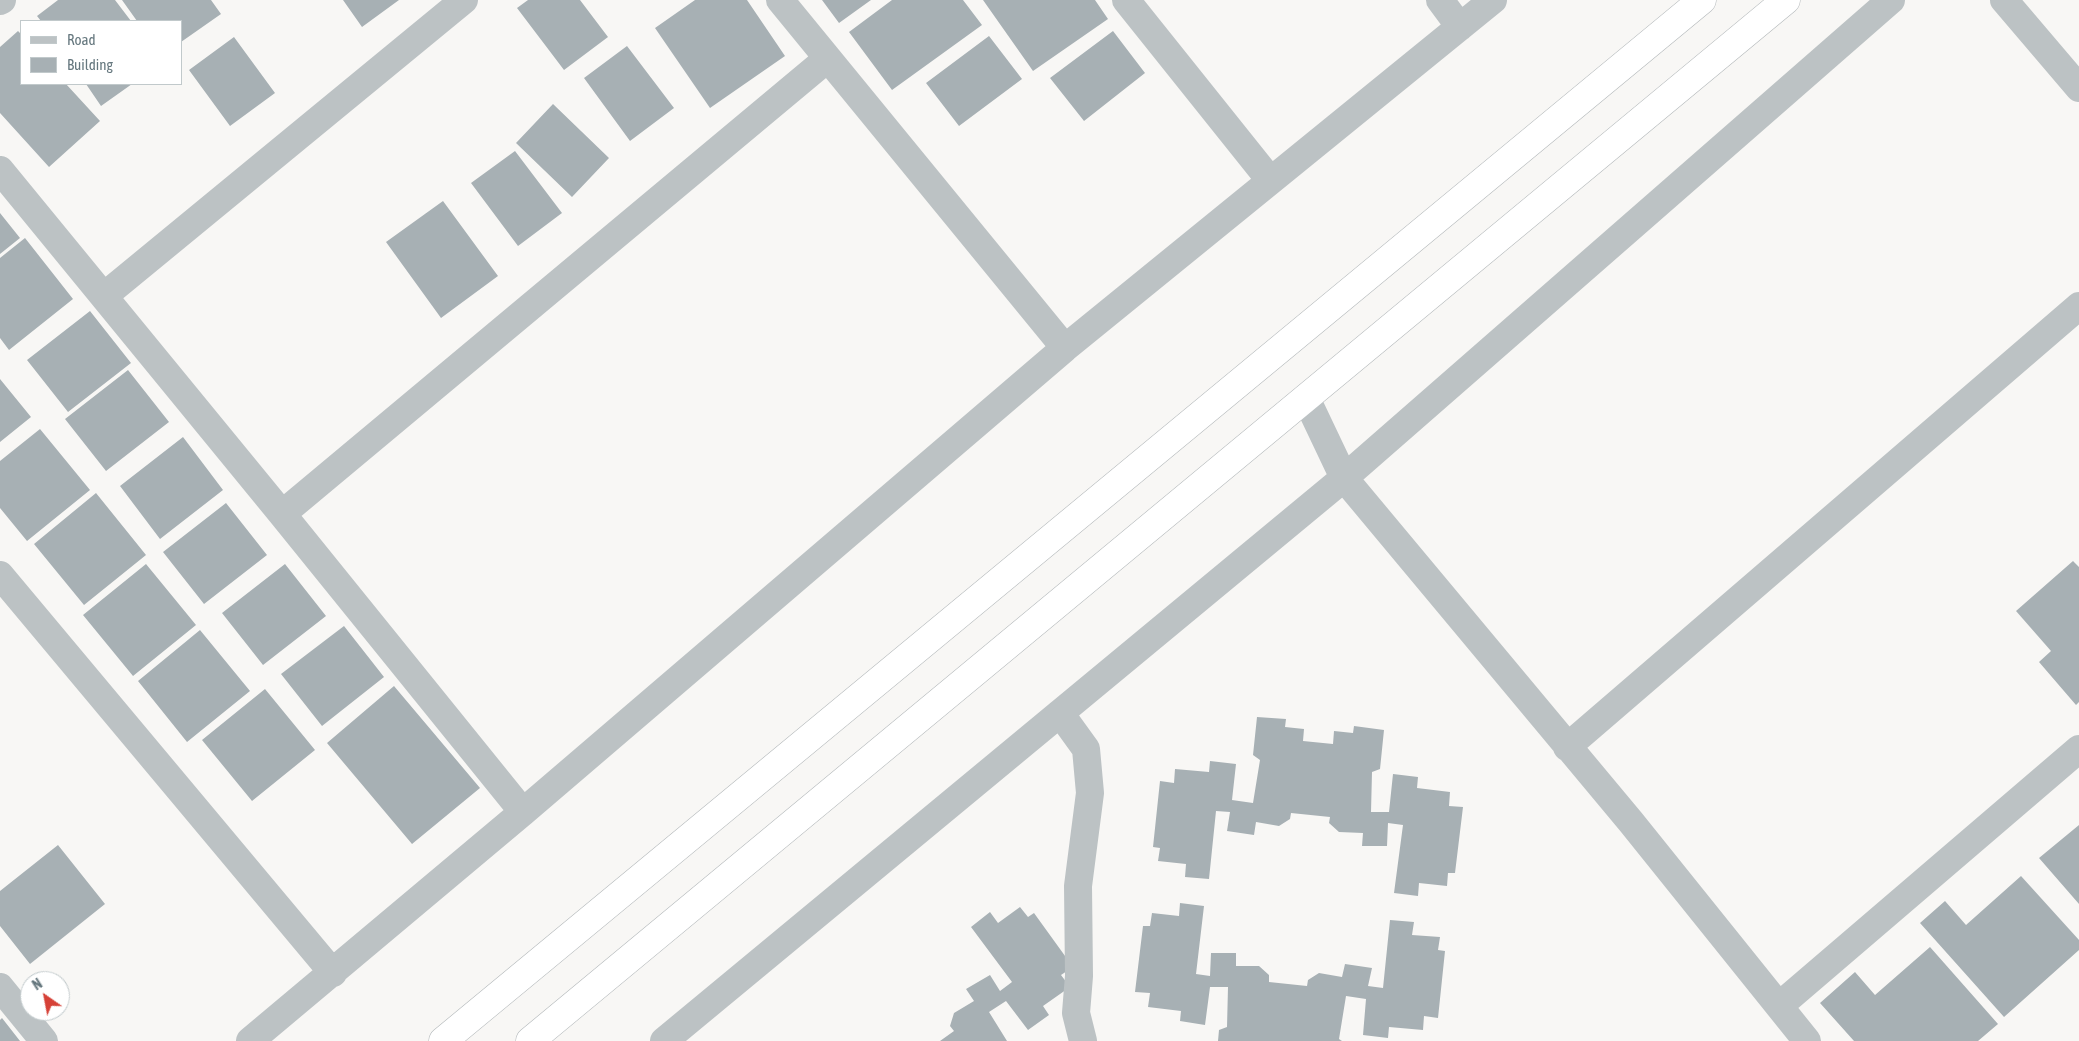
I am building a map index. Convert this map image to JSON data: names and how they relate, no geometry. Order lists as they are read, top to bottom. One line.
{"legend":["Road","Building"],"north":"top left"}
